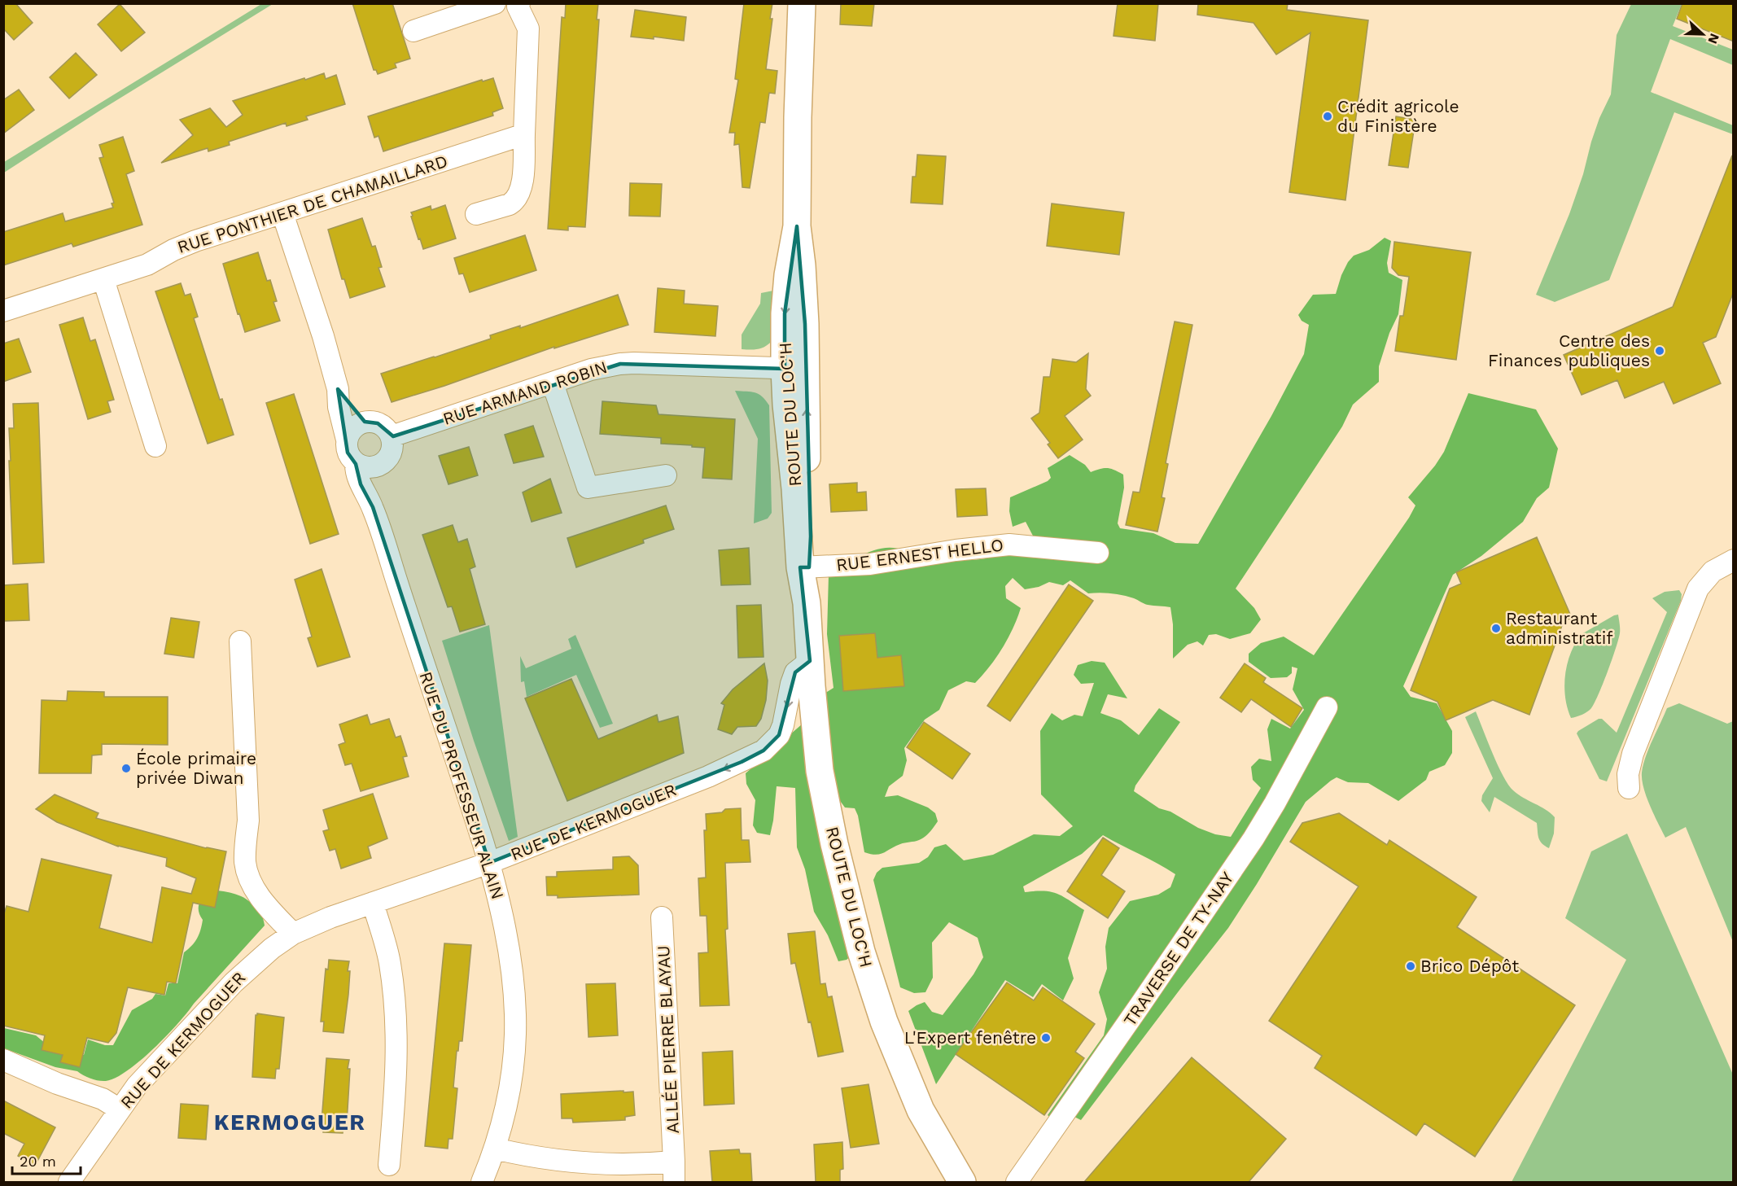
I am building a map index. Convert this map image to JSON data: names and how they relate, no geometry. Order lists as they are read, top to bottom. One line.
{"streets":{"main road":["ROUTE DU LOC'H"],"street":["RUE PONTHIER DE CHAMAILLARD","RUE ARMAND ROBIN","RUE ERNEST HELLO","RUE DU PROFESSEUR ALAIN","RUE DE KERMOGUER","TRAVERSE DE TY-NAY","ALLÉE PIERRE BLAYAU"]},"crossings":[["RUE ARMAND ROBIN","ROUTE DU LOC'H"],["RUE ARMAND ROBIN","RUE DU PROFESSEUR ALAIN"],["ROUTE DU LOC'H","RUE ERNEST HELLO"],["ROUTE DU LOC'H","RUE DE KERMOGUER"],["RUE DU PROFESSEUR ALAIN","RUE DE KERMOGUER"]],"one_way":["RUE DE KERMOGUER"],"districts":["KERMOGUER"],"places":["Crédit agricole du Finistère","Centre des Finances publiques","Restaurant administratif","École primaire privée Diwan","Brico Dépôt","L'Expert fenêtre"],"scale_bar":"20 m","north":"right"}
